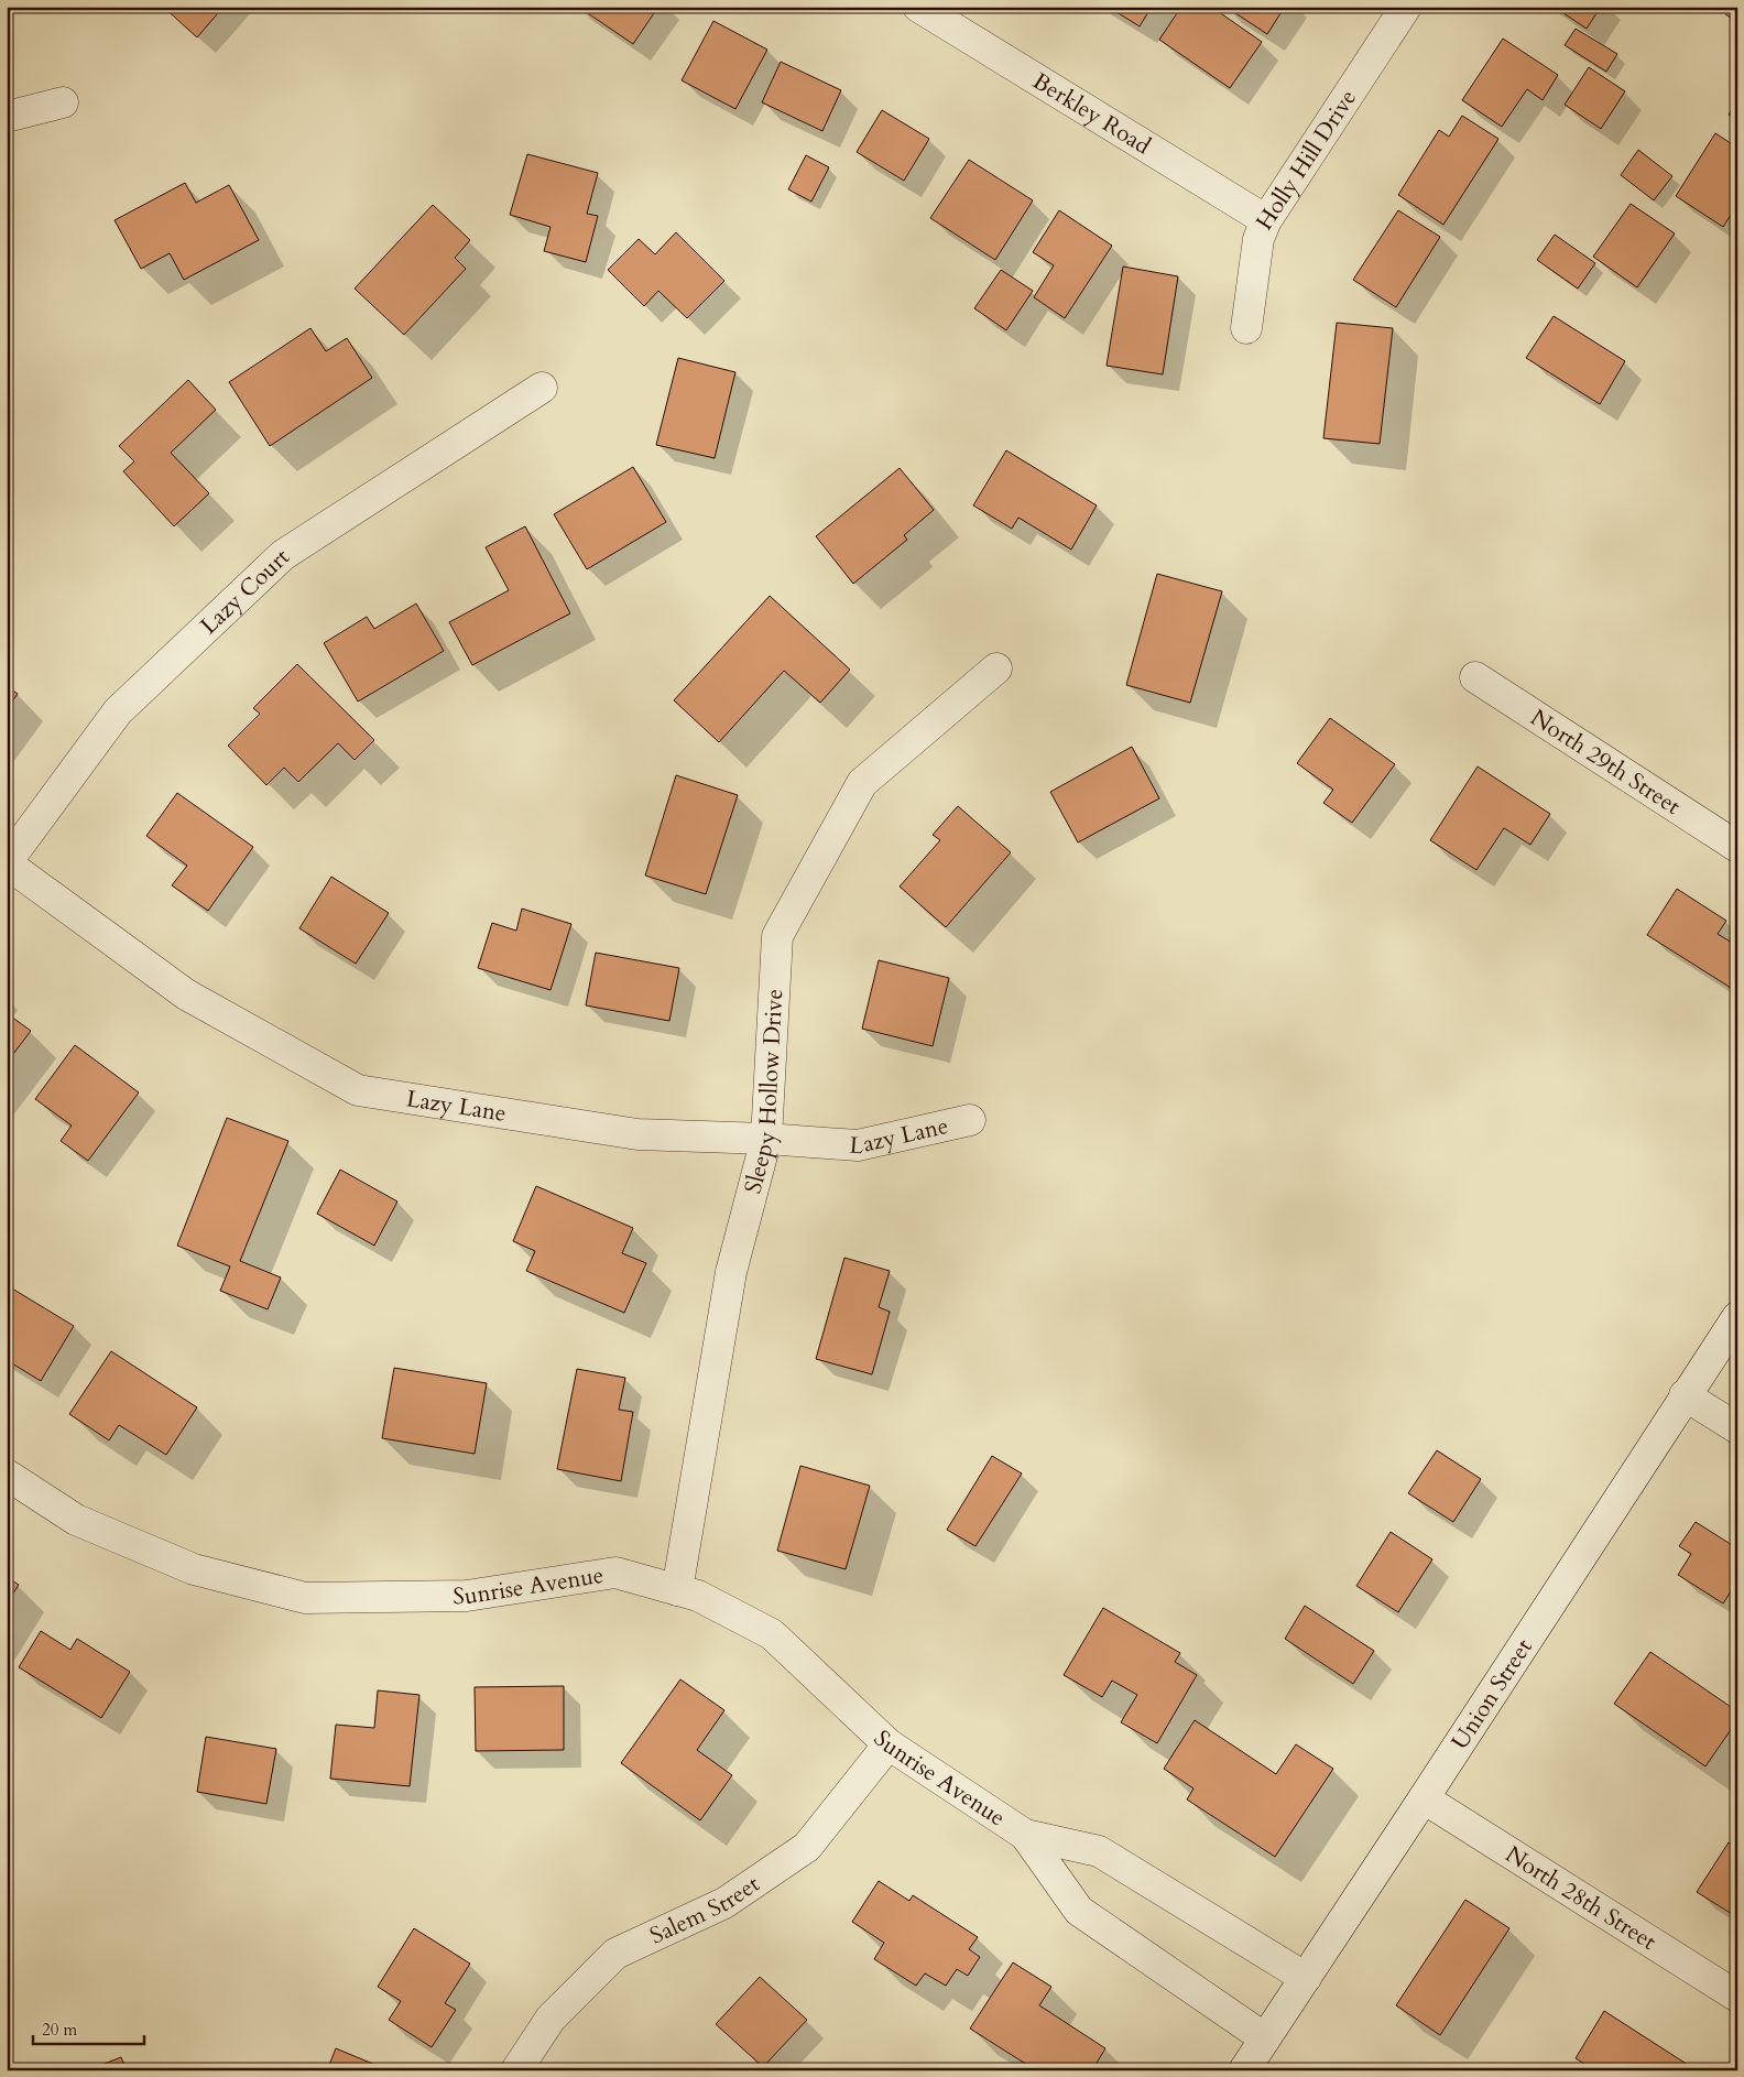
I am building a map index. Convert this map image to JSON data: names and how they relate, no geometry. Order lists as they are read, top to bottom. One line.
{"streets":{"street":["Berkley Road","Holly Hill Drive","Lazy Court","North 29th Street","Sleepy Hollow Drive","Lazy Lane","Sunrise Avenue","Union Street","North 28th Street","Salem Street"]},"crossings":[["Berkley Road","Holly Hill Drive"],["Lazy Court","Lazy Lane"],["Sleepy Hollow Drive","Lazy Lane"],["Sleepy Hollow Drive","Sunrise Avenue"],["Sunrise Avenue","Union Street"],["Sunrise Avenue","Salem Street"],["Union Street","North 28th Street"]],"scale_bar":"20 m"}
